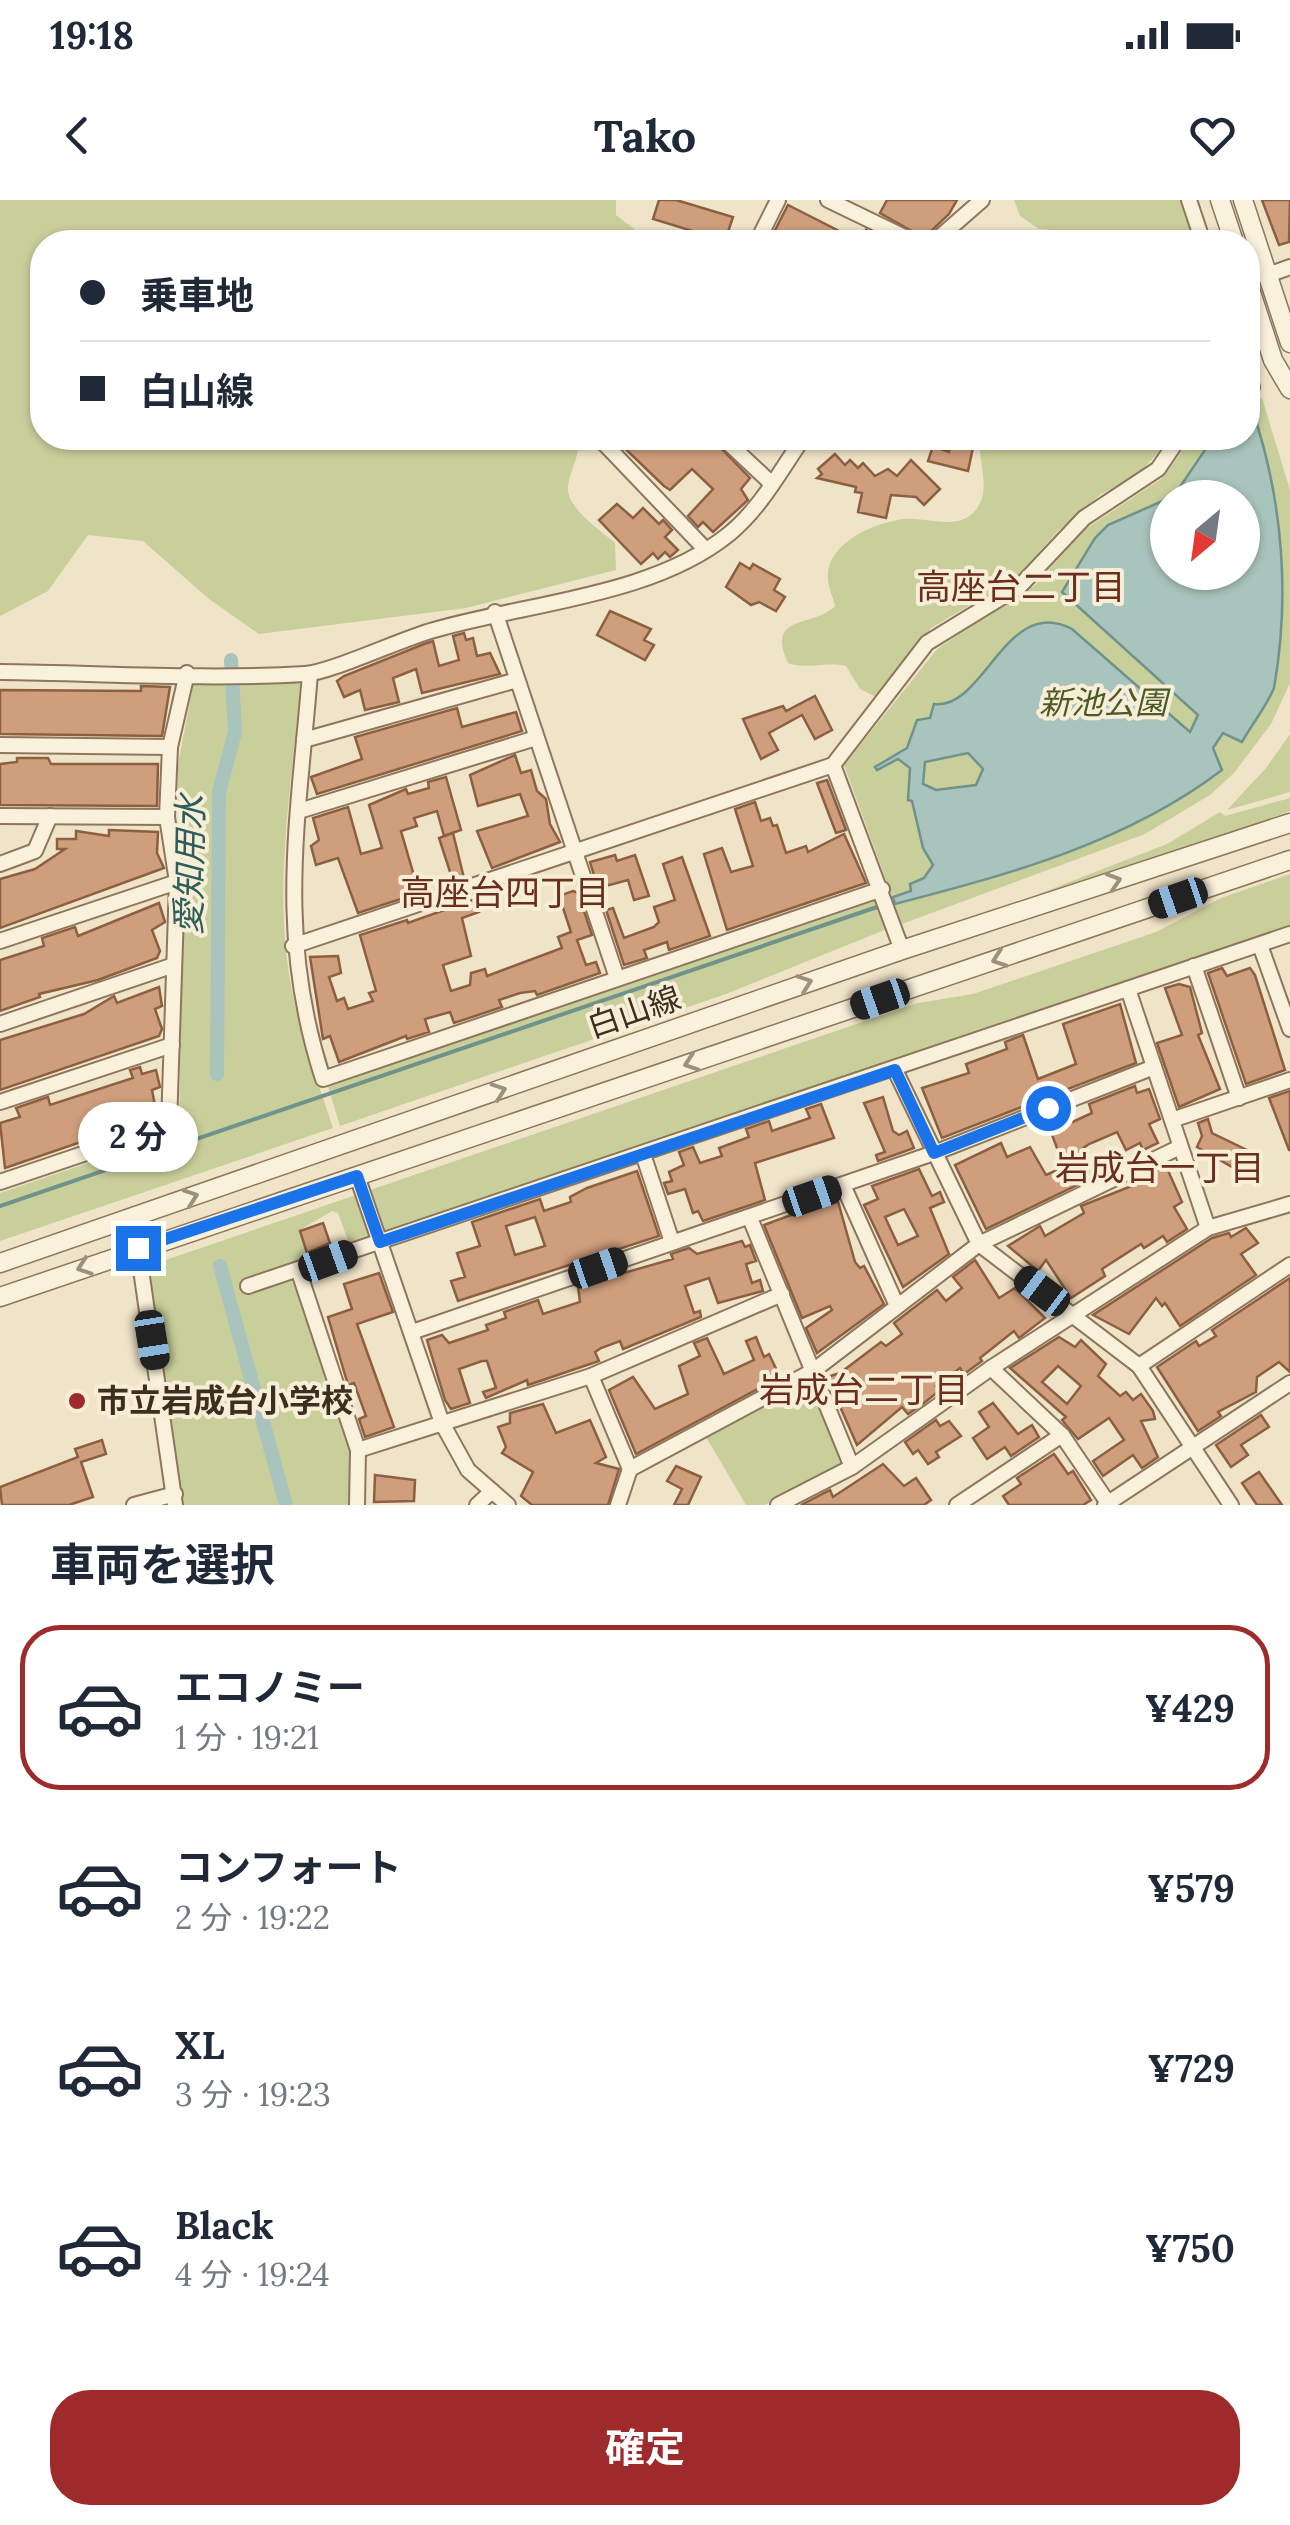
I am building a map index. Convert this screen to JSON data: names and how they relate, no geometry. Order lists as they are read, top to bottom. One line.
{"streets":{"street":["白山線"]},"districts":["高座台二丁目","高座台四丁目","岩成台一丁目","岩成台二丁目"],"water":["愛知用水"],"parks":["新池公園"],"places":["市立岩成台小学校"],"north":"bottom left","page":{"status":"19:18","header":"Tako","banner":["乗車地","白山線"],"bubble":"2 分","heading":"車両を選択","list":[{"name":"エコノミー","note":"1 分 · 19:21","value":"¥429"},{"name":"コンフォート","note":"2 分 · 19:22","value":"¥579"},{"name":"XL","note":"3 分 · 19:23","value":"¥729"},{"name":"Black","note":"4 分 · 19:24","value":"¥750"}],"buttons":"確定"}}
